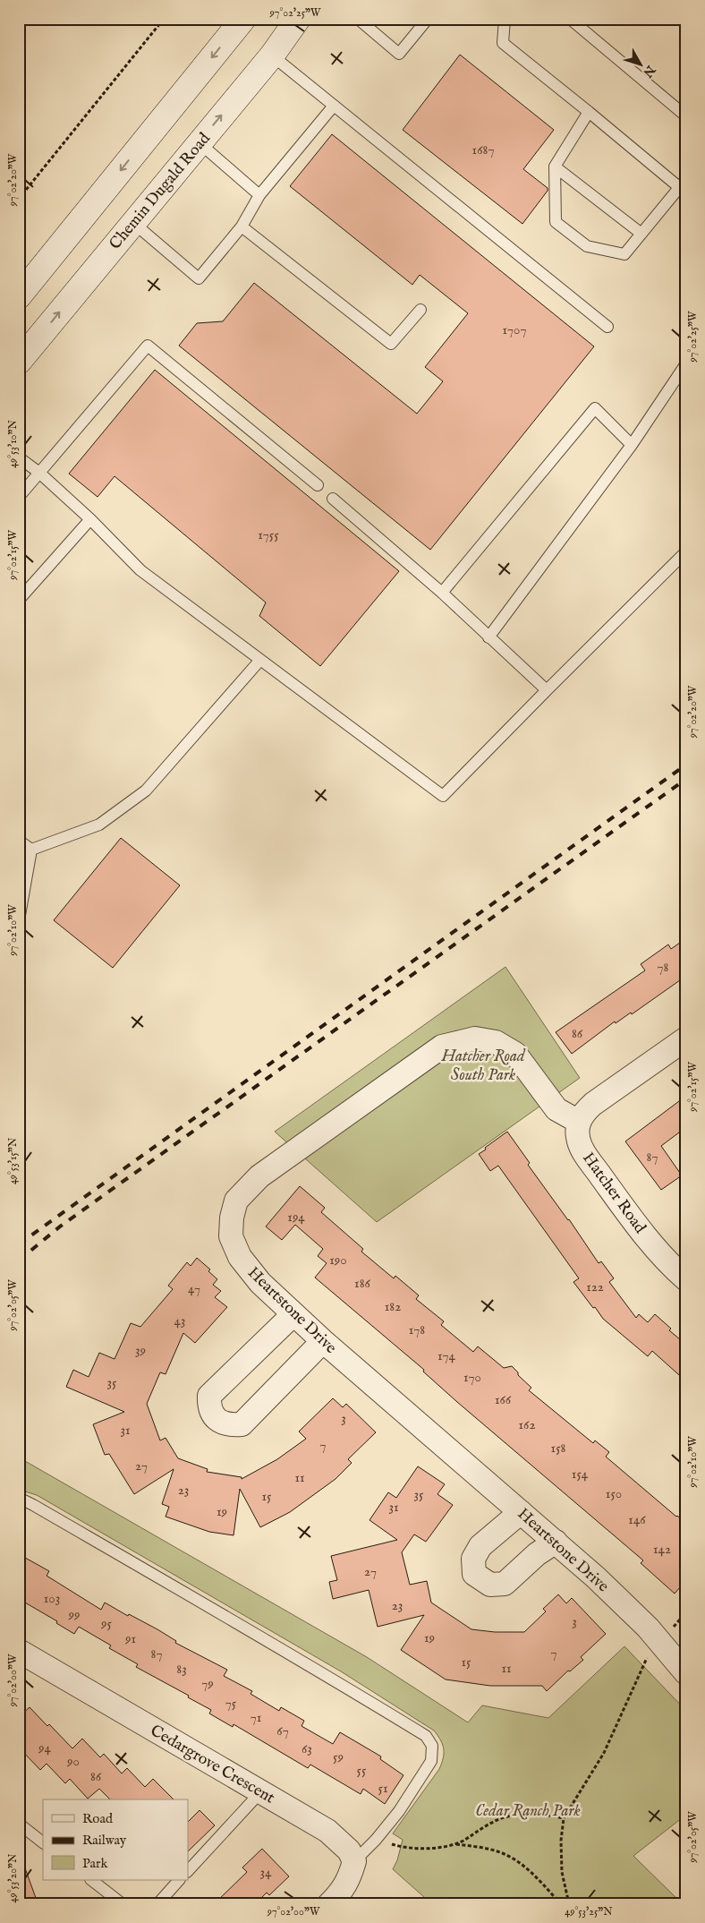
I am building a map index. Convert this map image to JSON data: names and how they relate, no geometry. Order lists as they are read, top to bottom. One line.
{"streets":{"main road":["Chemin Dugald Road"],"street":["Hatcher Road","Heartstone Drive","Cedargrove Crescent"]},"crossings":[["Hatcher Road","Heartstone Drive"]],"parks":["Hatcher Road South Park","Cedar Ranch Park"],"house_numbers":["1687","1707","1755","78","86","87","194","190","186","122","47","182","43","178","39","174","170","35","166","3","162","31","7","158","27","154","11","23","150","35","15","31","19","146","142","27","103","23","99","3","95","19","91","7","87","15","11","83","79","75","71","67","94","63","59","90","55","86","51","34"],"legend":["Road","Railway","Park"],"north":"bottom right","coordinates":["97°02'25\"W","97°02'20\"W","49°53'10\"N","97°02'15\"W","97°02'10\"W","49°53'15\"N","97°02'05\"W","97°02'00\"W","49°53'20\"N","49°53'25\"N"]}
